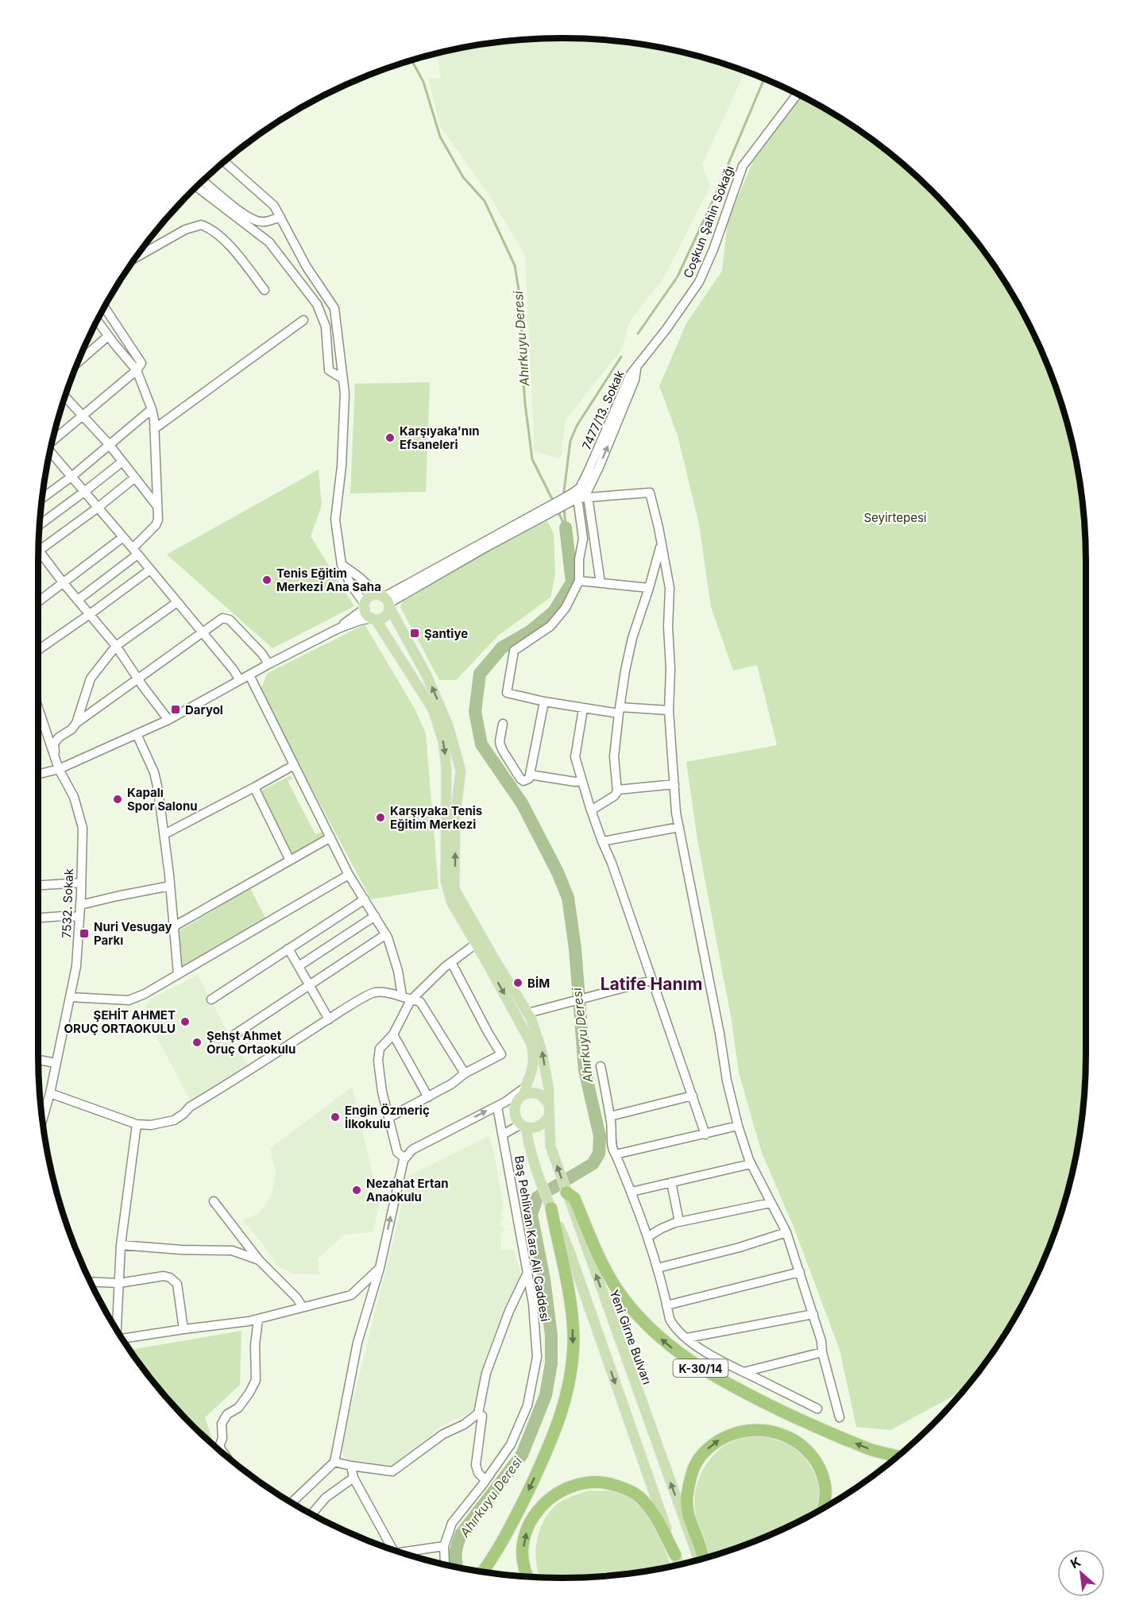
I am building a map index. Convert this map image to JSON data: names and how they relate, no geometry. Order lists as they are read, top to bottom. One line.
{"streets":{"highway":["K-30/14"],"main road":["Yeni Girne Bulvarı"],"street":["Coşkun Şahin Sokağı","7477/13. Sokak","7532. Sokak","Baş Pehlivan Kara Ali Caddesi"]},"crossings":[["Coşkun Şahin Sokağı","7477/13. Sokak"],["Yeni Girne Bulvarı","K-30/14"]],"districts":["Latife Hanım"],"water":["Ahırkuyu Deresi"],"parks":["Seyirtepesi"],"places":{"other":["Karşıyaka'nın Efsaneleri","Tenis Eğitim Merkezi Ana Saha","Kapalı Spor Salonu","Karşıyaka Tenis Eğitim Merkezi","BİM","ŞEHİT AHMET ORUÇ ORTAOKULU","Şehşt Ahmet Oruç Ortaokulu","Engin Özmeriç İlkokulu","Nezahat Ertan Anaokulu"],"transit":["Şantiye","Daryol","Nuri Vesugay Parkı"]},"north":"top left"}
